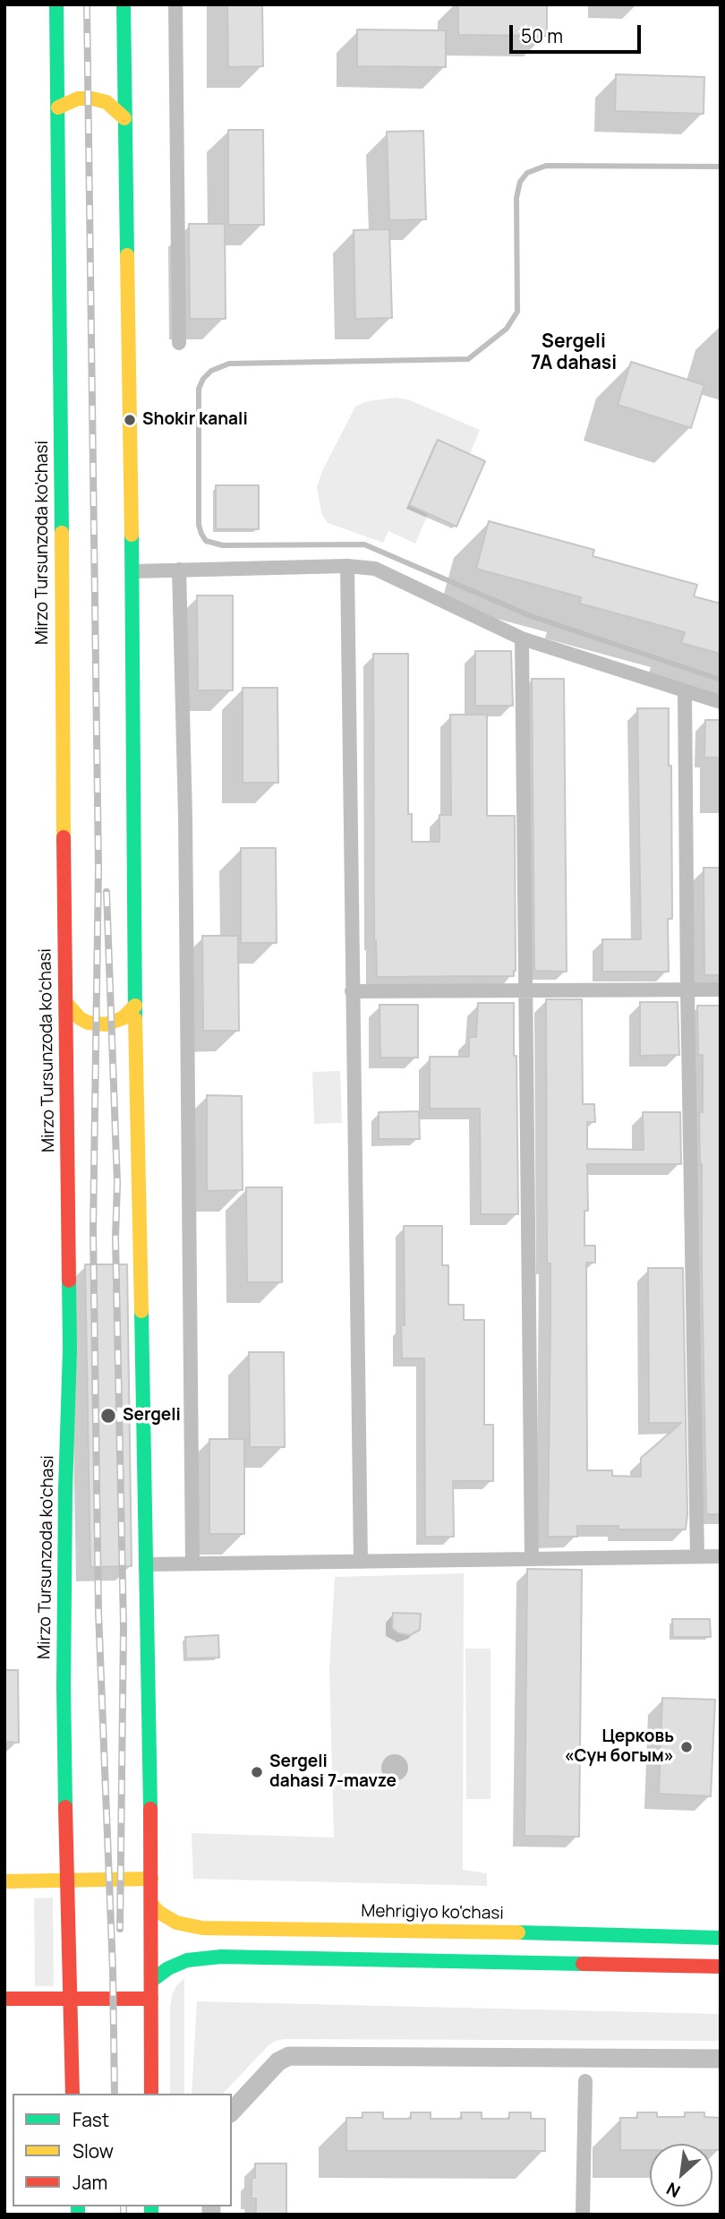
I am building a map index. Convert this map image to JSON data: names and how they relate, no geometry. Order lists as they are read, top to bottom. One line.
{"streets":{"main road":["Mirzo Tursunzoda ko'chasi","Mehrigiyo ko'chasi"]},"districts":["Sergeli 7A dahasi"],"places":["Shokir kanali","Sergeli","Церковь «Сун богым»","Sergeli dahasi 7-mavze"],"legend":["Fast","Slow","Jam"],"scale_bar":"50 m","north":"bottom left"}
